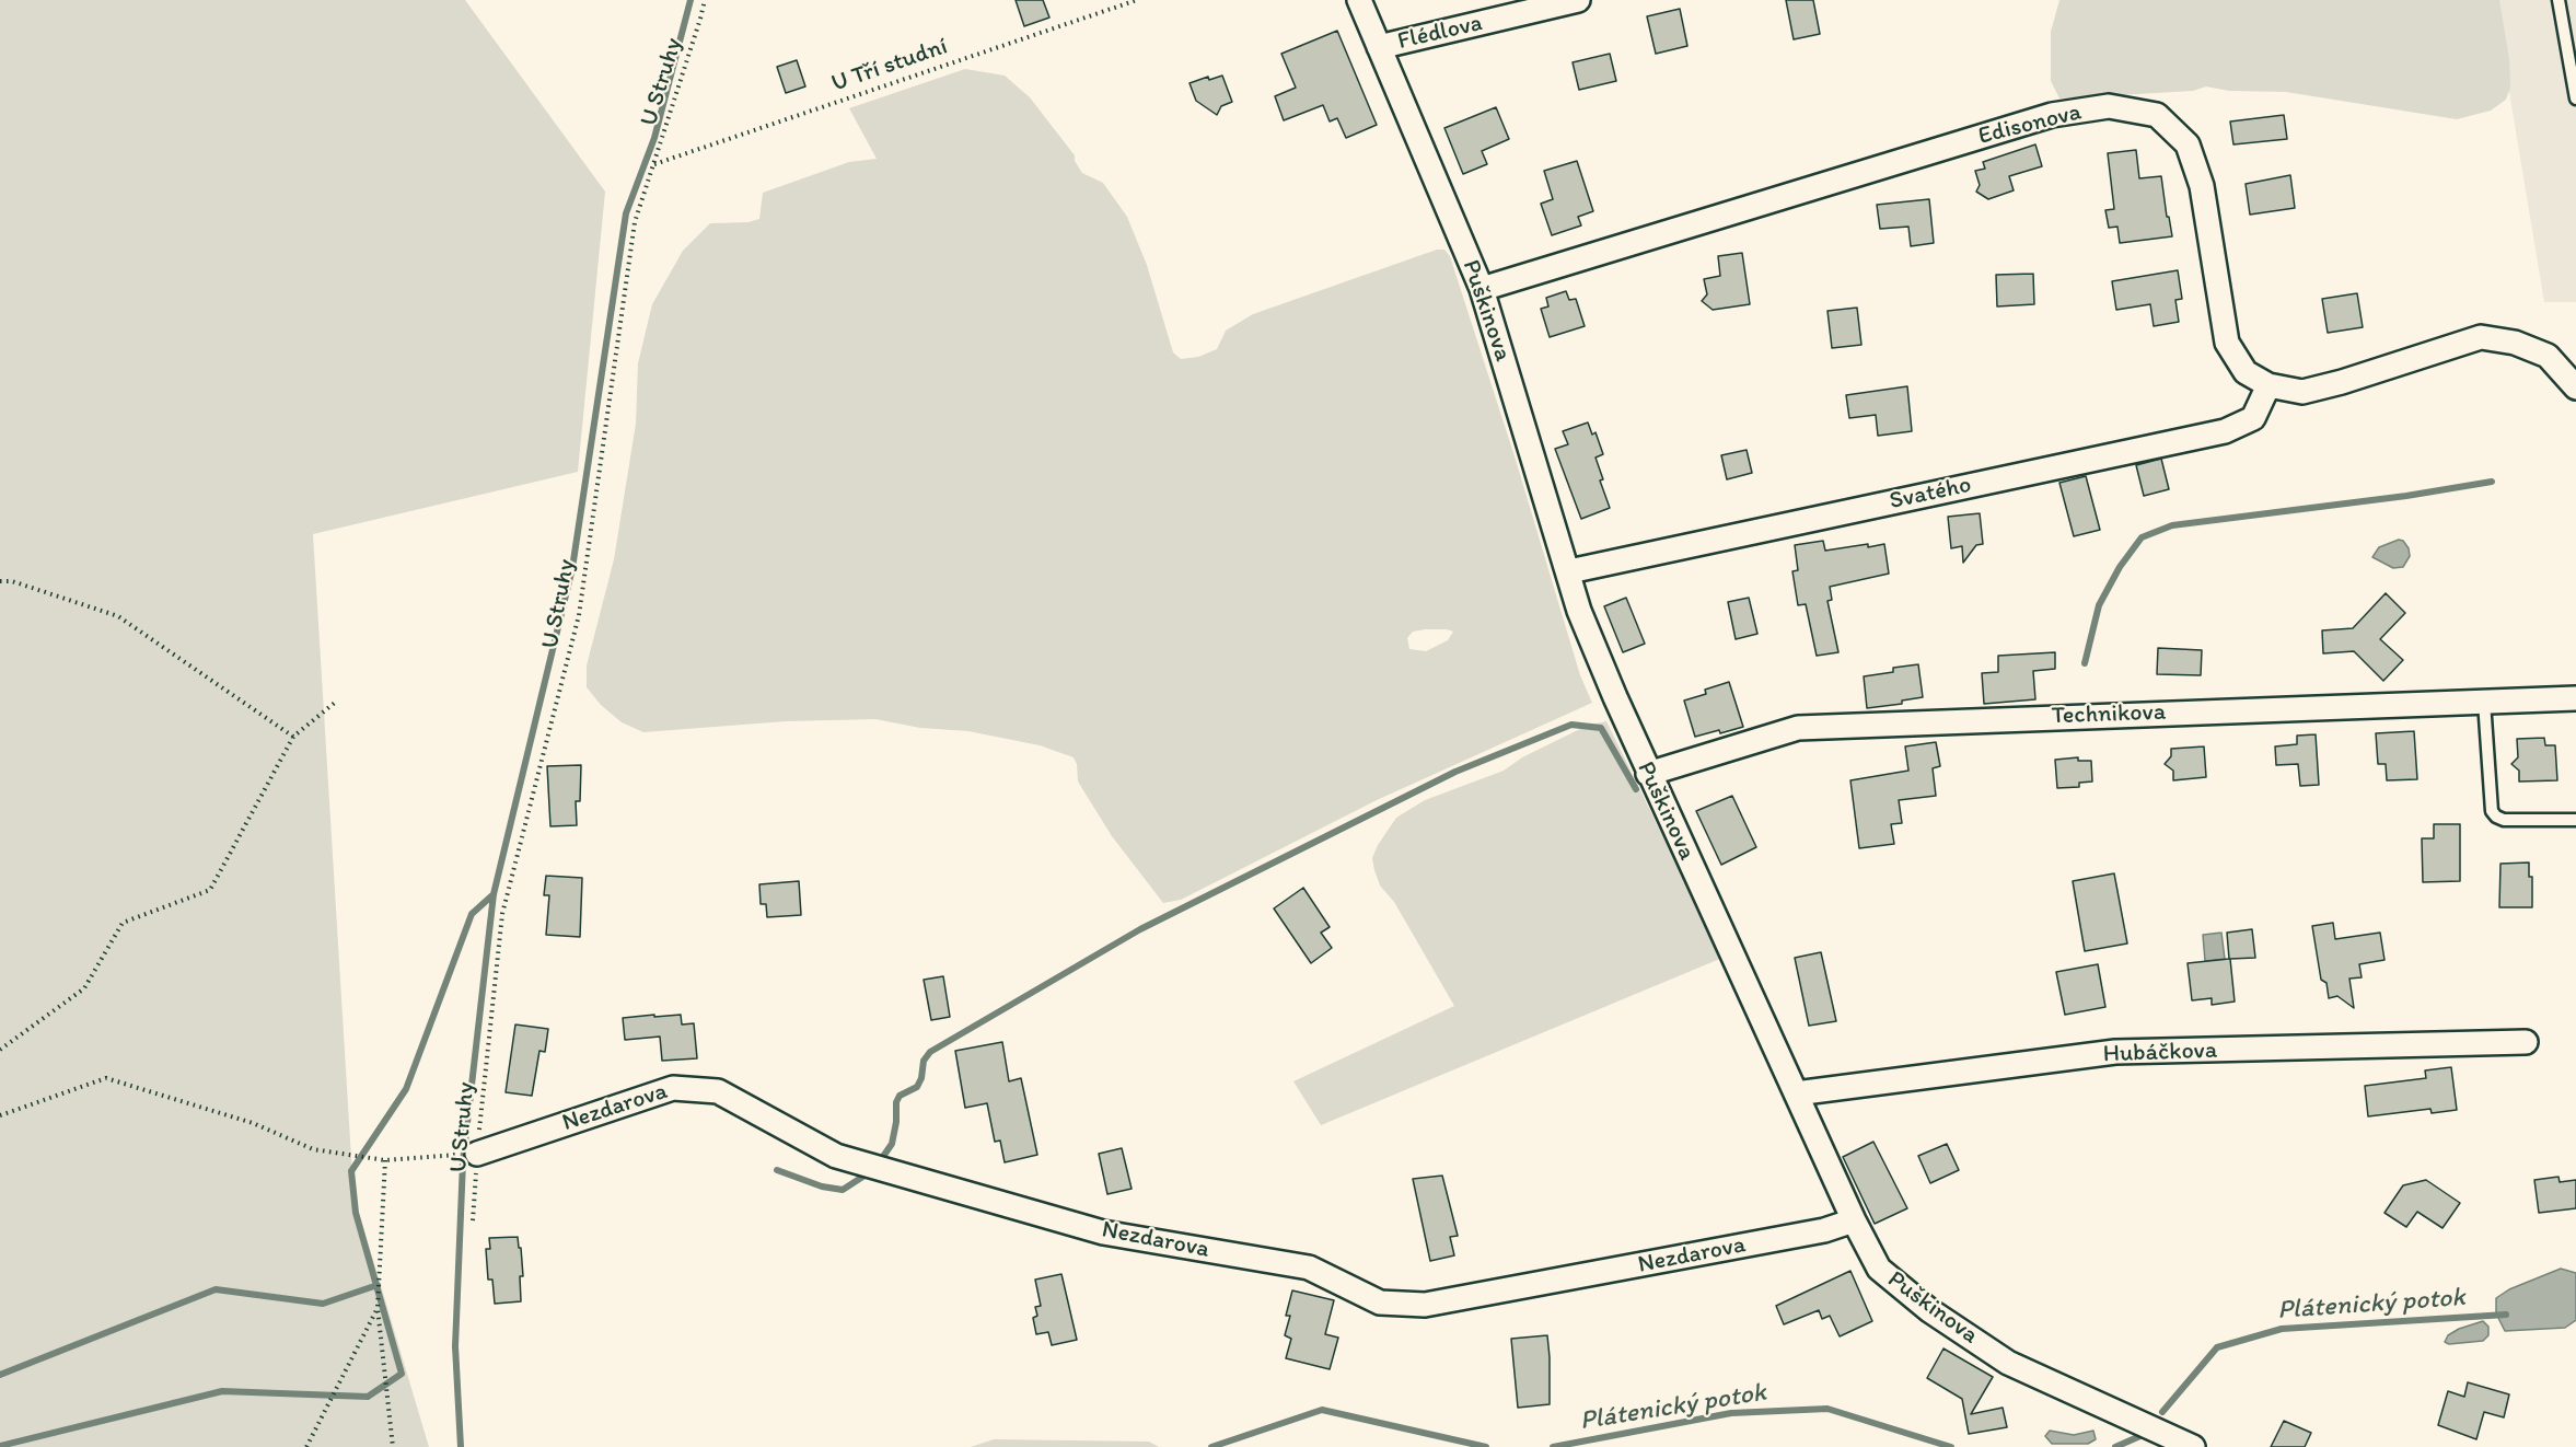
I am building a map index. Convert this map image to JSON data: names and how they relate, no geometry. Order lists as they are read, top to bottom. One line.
{"streets":{"street":["Flédlova","Edisonova","Puškinova","Svatého","Technikova","Hubáčkova","Nezdarova"],"path":["U Tří studní","U Struhy"]},"crossings":[["Flédlova","Puškinova"],["U Tří studní","U Struhy"],["U Struhy","Nezdarova"],["Edisonova","Puškinova"],["Edisonova","Svatého"],["Puškinova","Svatého"],["Puškinova","Technikova"],["Puškinova","Hubáčkova"],["Puškinova","Nezdarova"]],"water":["Plátenický potok"]}
